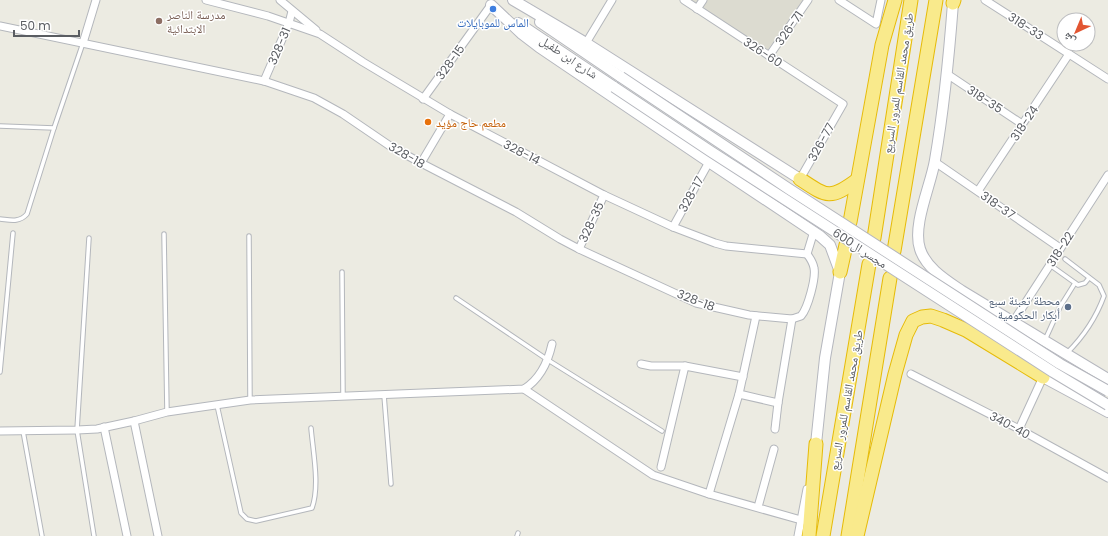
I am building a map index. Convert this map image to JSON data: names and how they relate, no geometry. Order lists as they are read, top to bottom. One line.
{"streets":{"highway":["طريق محمد القاسم للمرور السريع"],"street":["318-33","326-71","328-31","326-60","شارع ابن طفيل","328-15","318-35","318-24","326-77","328-14","328-18","328-17","318-37","328-35","مجسر ال600","318-22","340-40"]},"crossings":[["318-33","318-24"],["326-71","326-60"],["328-31","328-14"],["328-31","328-18"],["326-60","326-77"],["شارع ابن طفيل","328-15"],["شارع ابن طفيل","مجسر ال600"],["328-15","328-14"],["318-35","318-24"],["318-24","318-37"],["328-14","328-18"],["328-14","328-17"],["328-14","328-35"],["328-18","328-35"],["318-37","318-22"]],"places":["الماس للموبايلات","مدرسة الناصر الابتدائية","مطعم حاج مؤيد","محطة تعبئة سبع أبكار الحكومية"],"scale_bar":"50 m","north":"bottom left"}
